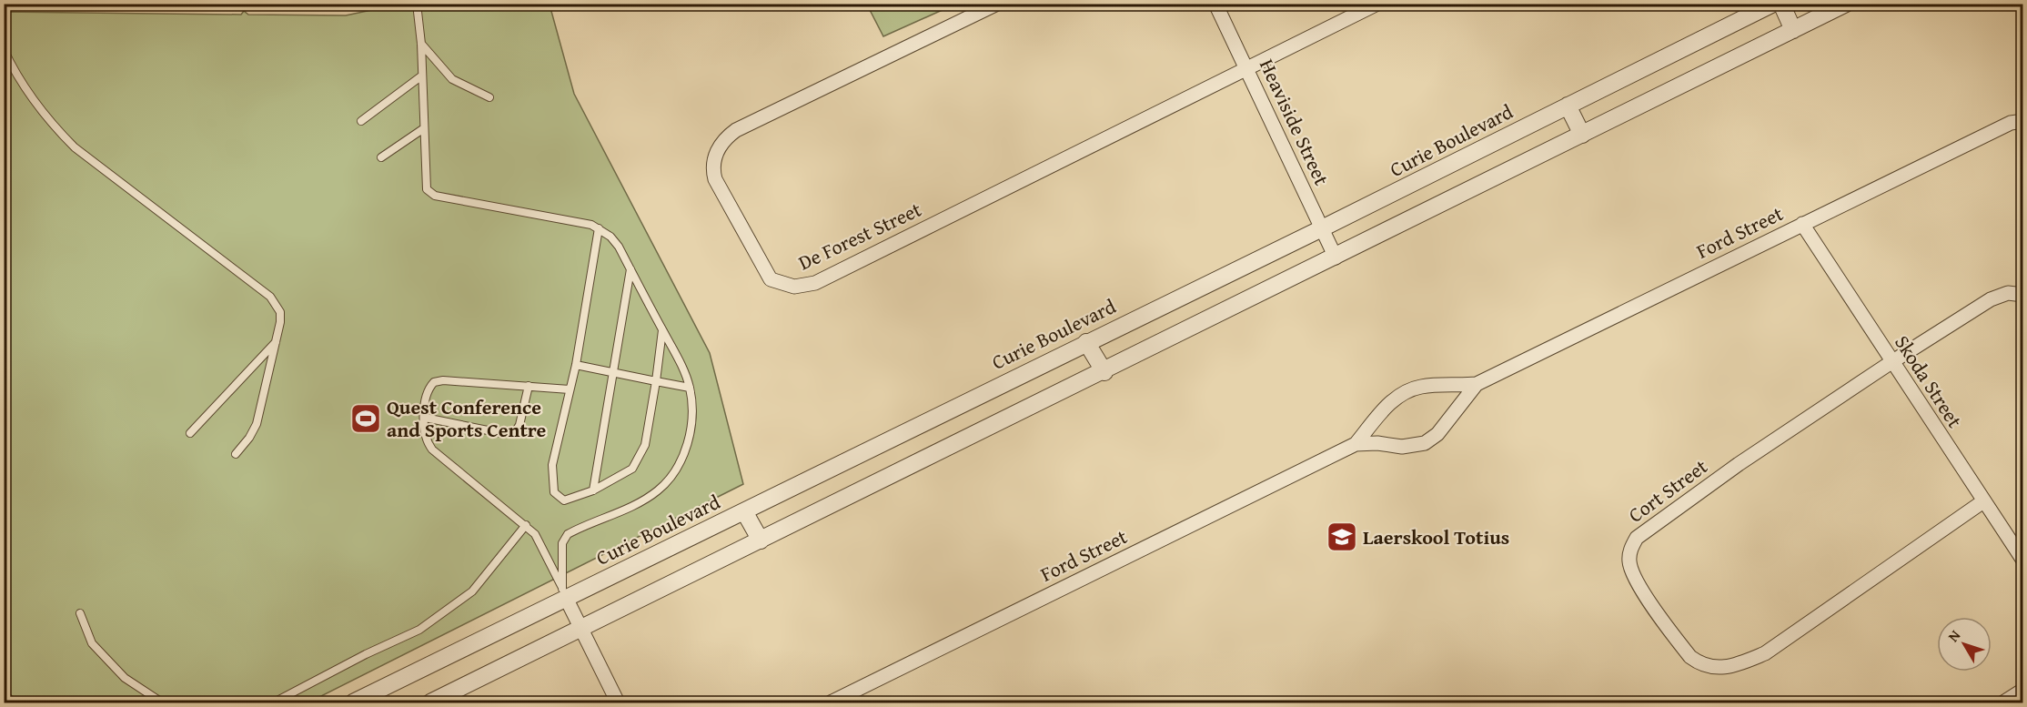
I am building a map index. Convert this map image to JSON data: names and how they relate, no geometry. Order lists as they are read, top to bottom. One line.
{"streets":{"street":["Heaviside Street","Curie Boulevard","Ford Street","De Forest Street","Skoda Street","Cort Street"]},"crossings":[["Heaviside Street","Curie Boulevard"],["Heaviside Street","De Forest Street"],["Ford Street","Skoda Street"],["Skoda Street","Cort Street"]],"places":{"sports":["Quest Conference and Sports Centre"],"school or university":["Laerskool Totius"]},"north":"top left"}
